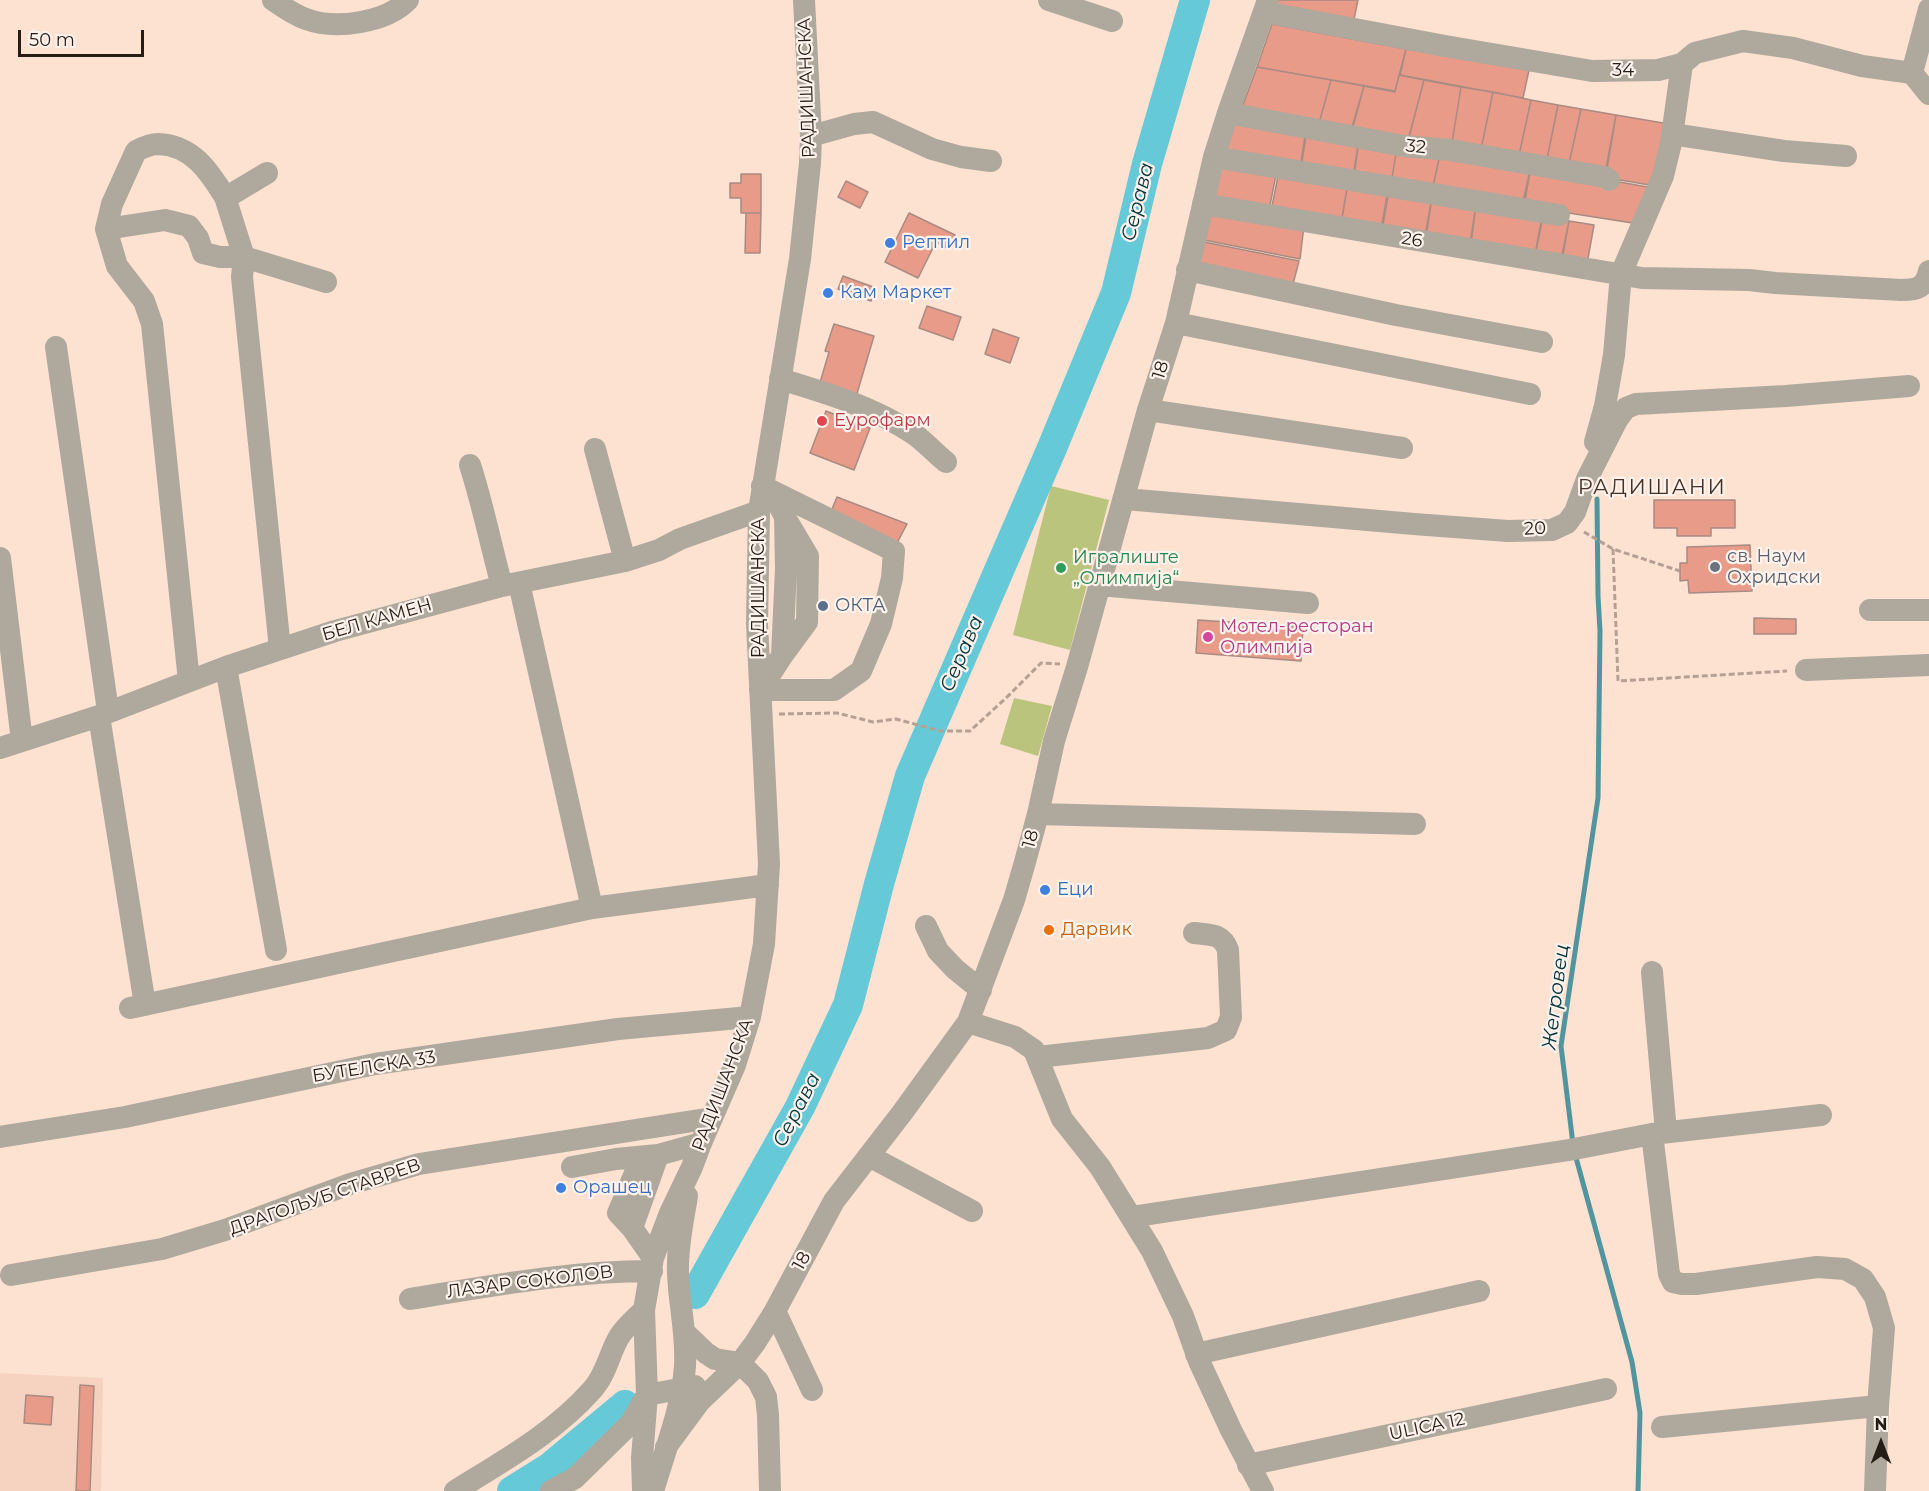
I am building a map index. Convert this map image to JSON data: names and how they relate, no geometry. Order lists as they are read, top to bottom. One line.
{"streets":{"street":["34","РАДИШАНСКА","32","26","18","20","БЕЛ КАМЕН","БУТЕЛСКА 33","ДРАГОЉУБ СТАВРЕВ","ЛАЗАР СОКОЛОВ","ULICA 12"]},"crossings":[["34","18"],["РАДИШАНСКА","18"],["РАДИШАНСКА","БЕЛ КАМЕН"],["РАДИШАНСКА","БУТЕЛСКА 33"],["РАДИШАНСКА","ДРАГОЉУБ СТАВРЕВ"],["РАДИШАНСКА","ЛАЗАР СОКОЛОВ"],["32","18"],["26","18"],["18","20"]],"districts":["РАДИШАНИ"],"water":["Серава","Жегровец"],"places":["Рептил","Кам Маркет","Еурофарм","св. Наум Охридски","Игралиште „Олимпија“","ОКТА","Мотел-ресторан Олимпија","Еци","Дарвик","Орашец"],"scale_bar":"50 m","north":"top"}
